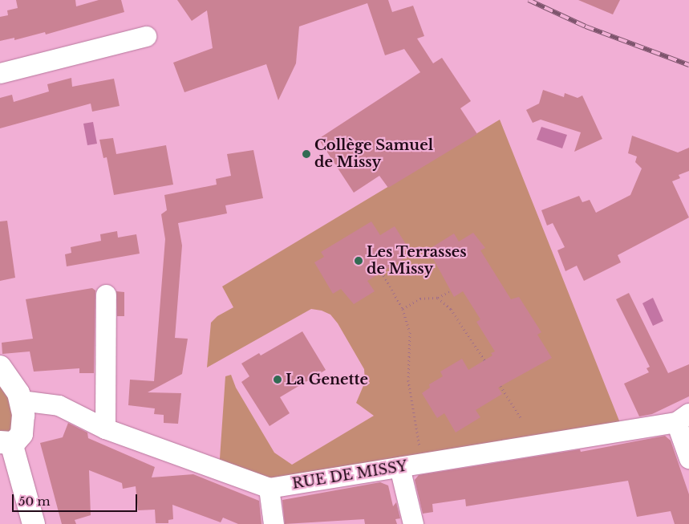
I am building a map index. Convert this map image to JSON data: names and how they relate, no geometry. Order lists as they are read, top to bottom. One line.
{"streets":{"street":["RUE DE MISSY"]},"places":["Collège Samuel de Missy","Les Terrasses de Missy","La Genette"],"scale_bar":"50 m"}
